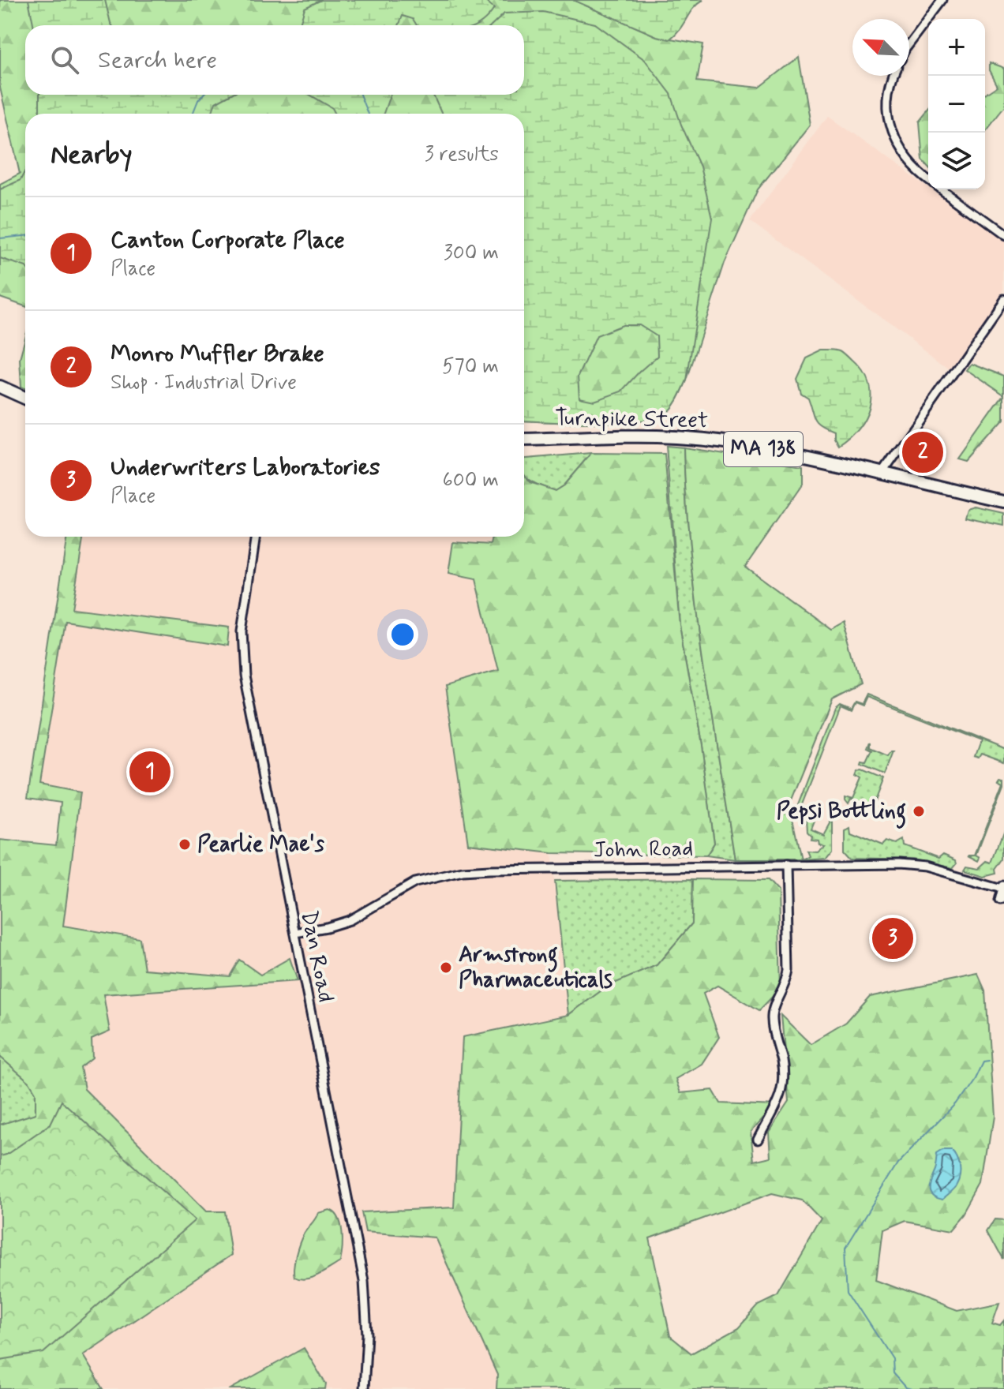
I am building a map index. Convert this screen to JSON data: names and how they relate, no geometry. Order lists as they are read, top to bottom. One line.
{"streets":{"main road":["Turnpike Street","MA 138"],"street":["John Road","Dan Road"]},"crossings":[["John Road","Dan Road"]],"places":["Pepsi Bottling","Pearlie Mae's","Armstrong Pharmaceuticals"],"north":"top left","page":{"map_buttons":["+","−"],"search":"Search here","heading":["Nearby","3 results"],"list":[{"mark":"1","name":"Canton Corporate Place","note":"Place","value":"300 m"},{"mark":"2","name":"Monro Muffler Brake","note":"Shop · Industrial Drive","value":"570 m"},{"mark":"3","name":"Underwriters Laboratories","note":"Place","value":"600 m"}],"pins":["2","1","3"]}}
